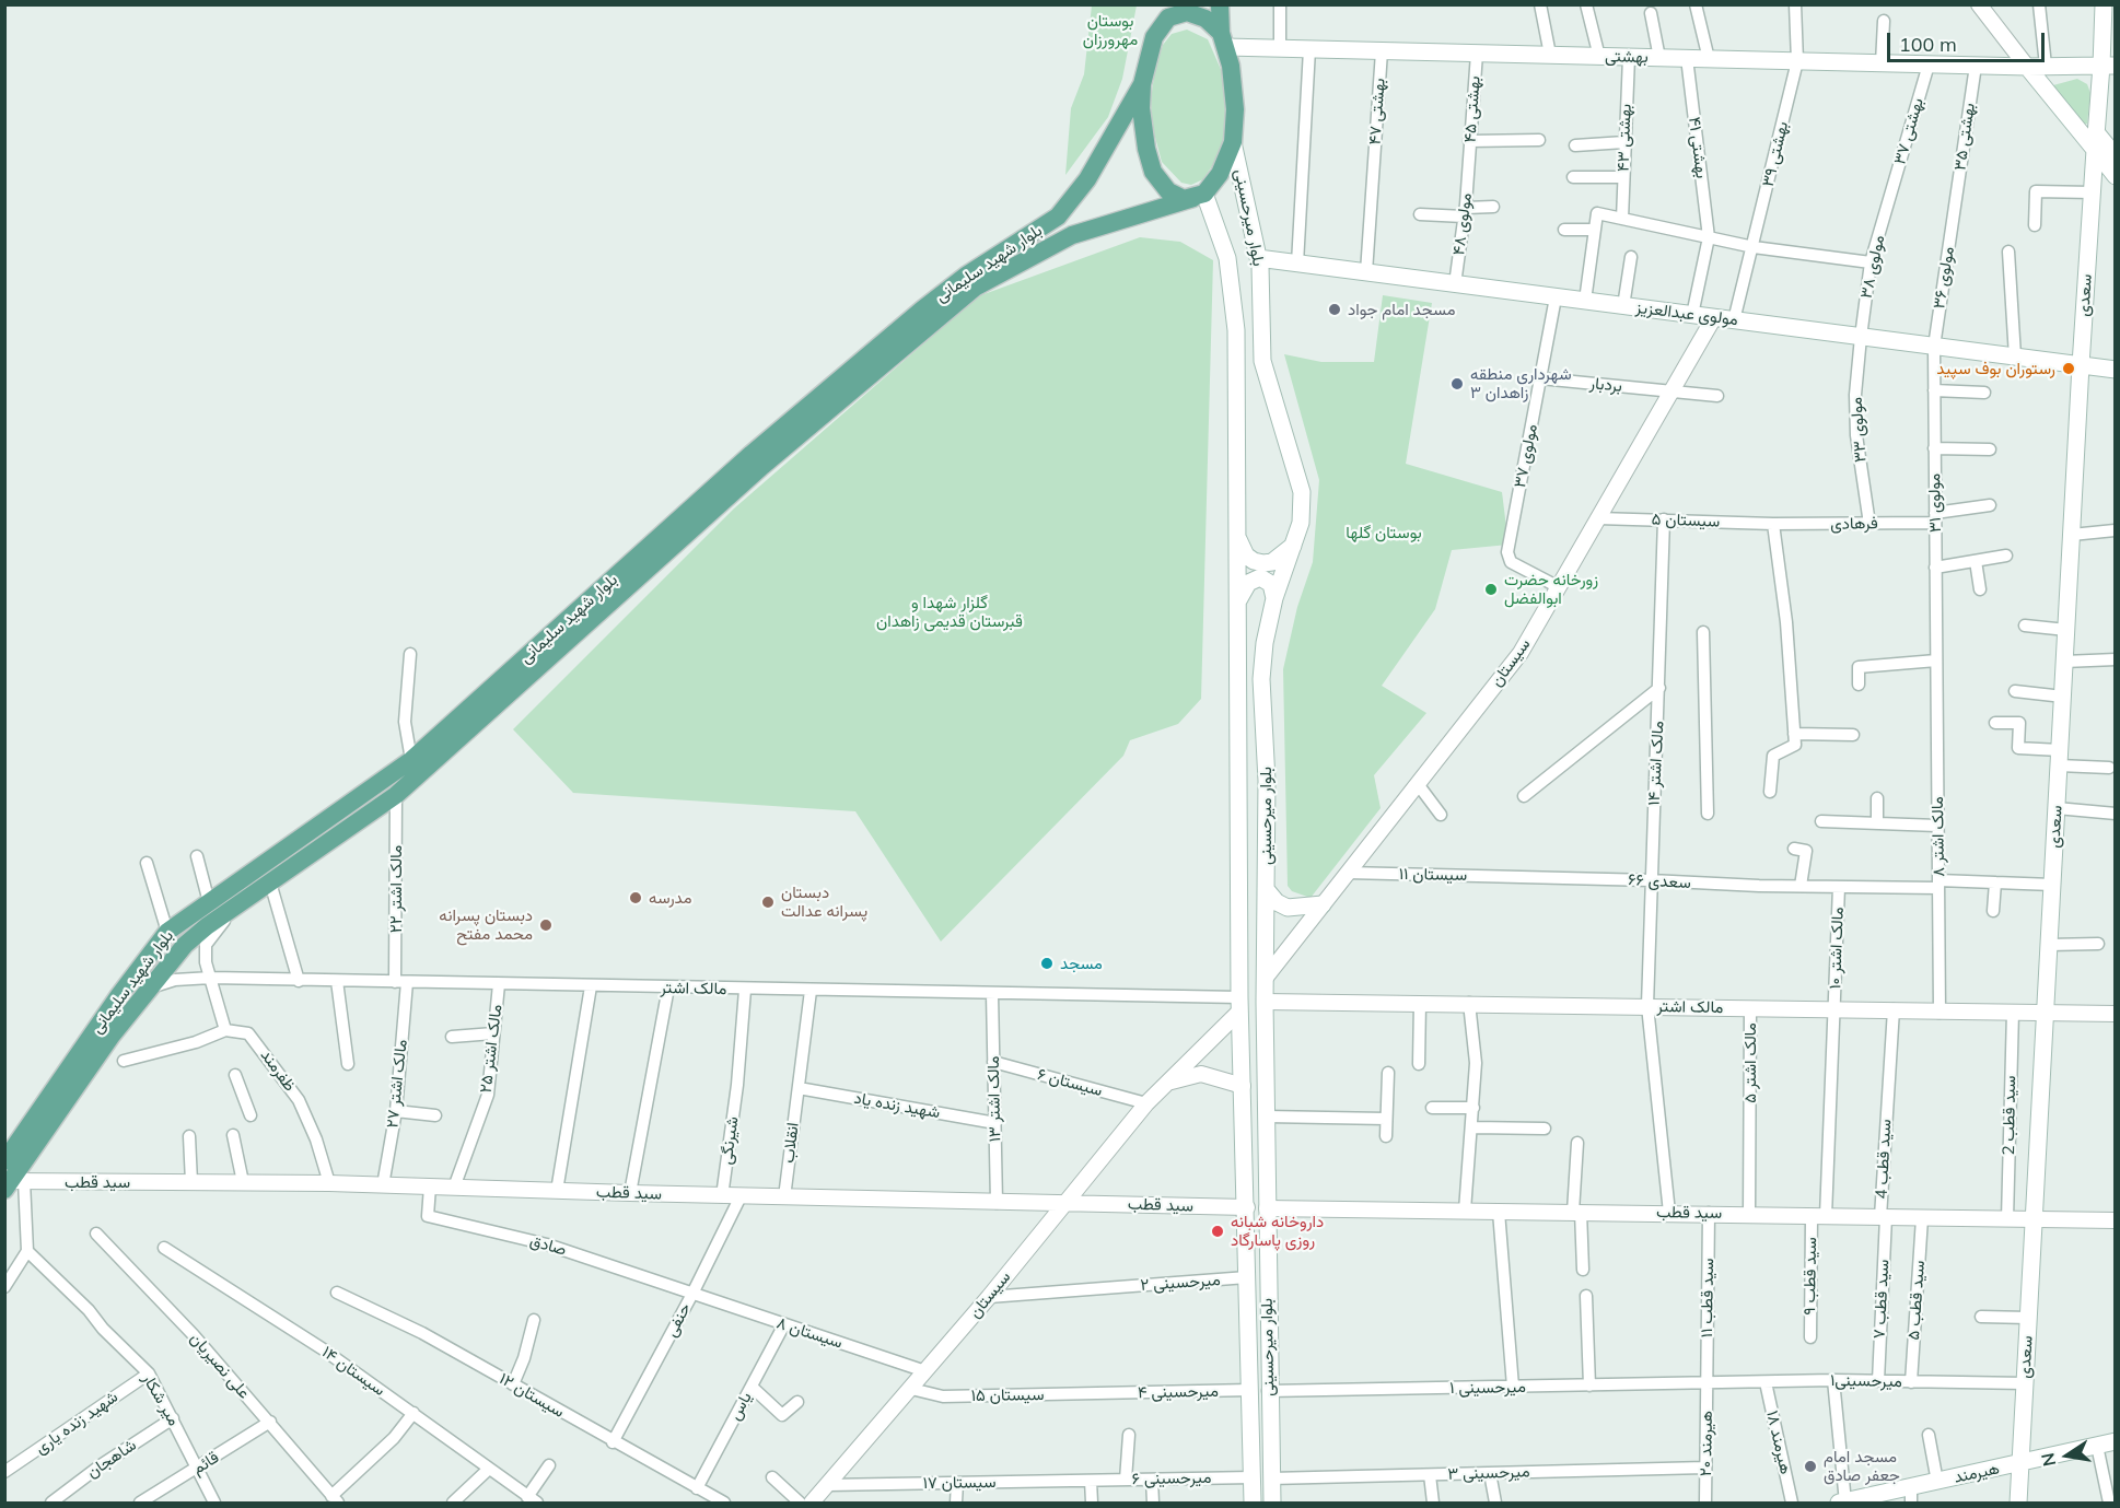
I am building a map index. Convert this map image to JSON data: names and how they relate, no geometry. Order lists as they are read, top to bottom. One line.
{"streets":{"main road":["بهشتی","بلوار میرحسینی","بلوار شهید سلیمانی","سعدی","مولوی عبدالعزیز","هیرمند"],"street":["بهشتی ۴۵","بهشتی ۴۷","بهشتی ۳۷","بهشتی ۳۵","بهشتی ۴۳","بهشتی ۴۱","بهشتی ۳۹","مولوی ۴۸","مولوی ۳۸","مولوی ۳۶","بردبار","مولوی ۳۳","مولوی ۳۷","مولوی ۳۱","سیستان ۵","فرهادی","سیستان","مالک اشتر ۱۴","مالک اشتر ۸","سیستان ۱۱","سعدی ۶۶","مالک اشتر ۲۲","مالک اشتر ۱۰","مالک اشتر","مالک اشتر ۲۵","مالک اشتر ۵","ظفرمند","سیستان ۶","مالک اشتر ۲۷","مالک اشتر ۱۳","شهید زنده یاد","سید قطب 2","شیرنگی","انقلاب","سید قطب 4","سید قطب","صادق","سید قطب ۹","میرحسینی ۲","سید قطب ۱۱","سید قطب ۷","سید قطب ۵","حنفی","سیستان ۸","علی نصیریان","سیستان ۱۴","میرحسینی۱","میرحسینی ۱","میرحسینی ۴","سیستان ۱۲","سیستان ۱۵","میر شکار","یاس","شهید زنده یاری","هیرمند ۱۸","هیرمند ۲۰","شاهجان","قائم","میرحسینی ۳","میرحسینی ۶","سیستان ۱۷"]},"crossings":[["بهشتی","بهشتی ۴۵"],["بهشتی","بهشتی ۴۷"],["بهشتی","بهشتی ۳۷"],["بهشتی","بهشتی ۳۵"],["بهشتی","بهشتی ۴۳"],["بهشتی","بهشتی ۴۱"],["بهشتی","بهشتی ۳۹"],["بهشتی","سعدی"],["بهشتی ۴۵","مولوی ۴۸"],["بهشتی ۴۷","مولوی عبدالعزیز"],["بهشتی ۳۷","مولوی ۳۸"],["بهشتی ۳۵","مولوی ۳۶"],["بهشتی ۴۱","مولوی عبدالعزیز"],["بهشتی ۳۹","مولوی عبدالعزیز"],["بلوار میرحسینی","بلوار شهید سلیمانی"],["بلوار میرحسینی","مولوی عبدالعزیز"],["بلوار میرحسینی","سیستان"],["بلوار میرحسینی","مالک اشتر"],["بلوار میرحسینی","سید قطب"],["بلوار میرحسینی","میرحسینی ۲"],["بلوار میرحسینی","میرحسینی ۱"],["بلوار میرحسینی","میرحسینی ۴"],["بلوار میرحسینی","میرحسینی ۳"],["بلوار میرحسینی","میرحسینی ۶"],["مولوی ۴۸","مولوی عبدالعزیز"],["بلوار شهید سلیمانی","مالک اشتر ۲۲"],["بلوار شهید سلیمانی","مالک اشتر"],["بلوار شهید سلیمانی","سید قطب"],["مولوی ۳۸","مولوی عبدالعزیز"],["مولوی ۳۸","مولوی ۳۳"],["مولوی ۳۶","مولوی عبدالعزیز"],["مولوی ۳۶","مولوی ۳۱"],["سعدی","مولوی عبدالعزیز"],["سعدی","مالک اشتر"],["سعدی","سید قطب"],["سعدی","میرحسینی۱"],["سعدی","هیرمند"],["مولوی عبدالعزیز","مولوی ۳۳"],["مولوی عبدالعزیز","مولوی ۳۷"],["مولوی عبدالعزیز","مولوی ۳۱"],["مولوی عبدالعزیز","سیستان"],["بردبار","مولوی ۳۷"],["بردبار","سیستان"],["مولوی ۳۳","فرهادی"],["مولوی ۳۷","سیستان"],["مولوی ۳۱","فرهادی"],["مولوی ۳۱","مالک اشتر ۸"],["سیستان ۵","فرهادی"],["سیستان ۵","سیستان"],["سیستان ۵","مالک اشتر ۱۴"],["سیستان","سیستان ۱۱"],["سیستان","مالک اشتر"],["سیستان","سیستان ۶"],["سیستان","سید قطب"],["سیستان","میرحسینی ۲"],["سیستان","سیستان ۸"],["سیستان","سیستان ۱۵"],["سیستان","سیستان ۱۷"],["مالک اشتر ۱۴","سعدی ۶۶"],["مالک اشتر ۱۴","مالک اشتر"],["مالک اشتر ۱۴","سید قطب"],["مالک اشتر ۸","سعدی ۶۶"],["مالک اشتر ۸","مالک اشتر"],["سیستان ۱۱","سعدی ۶۶"],["سعدی ۶۶","مالک اشتر ۱۰"],["مالک اشتر ۲۲","مالک اشتر"],["مالک اشتر ۲۲","مالک اشتر ۲۷"],["مالک اشتر ۱۰","مالک اشتر"],["مالک اشتر ۱۰","سید قطب ۹"],["مالک اشتر","مالک اشتر ۲۵"],["مالک اشتر","مالک اشتر ۵"],["مالک اشتر","مالک اشتر ۲۷"],["مالک اشتر","مالک اشتر ۱۳"],["مالک اشتر","سید قطب 2"],["مالک اشتر","شیرنگی"],["مالک اشتر","انقلاب"],["مالک اشتر","سید قطب 4"],["مالک اشتر ۲۵","سید قطب"],["مالک اشتر ۵","سید قطب"],["ظفرمند","سید قطب"],["سیستان ۶","مالک اشتر ۱۳"],["مالک اشتر ۲۷","سید قطب"],["مالک اشتر ۱۳","شهید زنده یاد"],["مالک اشتر ۱۳","سید قطب"],["شهید زنده یاد","انقلاب"],["سید قطب 2","سید قطب"],["شیرنگی","سید قطب"],["انقلاب","سید قطب"],["سید قطب 4","سید قطب"],["سید قطب 4","سید قطب ۷"],["سید قطب","صادق"],["سید قطب","سید قطب ۹"],["سید قطب","سید قطب ۱۱"],["سید قطب","سید قطب ۷"],["سید قطب","سید قطب ۵"],["سید قطب","حنفی"],["صادق","حنفی"],["صادق","سیستان ۸"],["سید قطب ۱۱","میرحسینی۱"],["سید قطب ۱۱","میرحسینی ۱"],["سید قطب ۱۱","هیرمند ۲۰"],["سید قطب ۷","میرحسینی۱"],["سید قطب ۵","میرحسینی۱"],["حنفی","سیستان ۸"],["حنفی","سیستان ۱۲"],["سیستان ۸","یاس"],["علی نصیریان","قائم"],["میرحسینی۱","میرحسینی ۱"],["میرحسینی۱","هیرمند ۱۸"],["میرحسینی۱","هیرمند ۲۰"],["میرحسینی ۱","هیرمند ۲۰"],["میرحسینی ۴","سیستان ۱۵"],["سیستان ۱۲","یاس"],["میر شکار","شهید زنده یاری"],["میر شکار","شاهجان"],["میر شکار","قائم"],["هیرمند ۲۰","میرحسینی ۳"],["میرحسینی ۶","سیستان ۱۷"]],"parks":["بوستان مهرورزان","بوستان گلها","گلزار شهدا و قبرستان قدیمی زاهدان"],"places":["مسجد امام جواد","رستوران بوف سپید","شهرداری منطقه ۳ زاهدان","زورخانه حضرت ابوالفضل","مدرسه","دبستان پسرانه عدالت","دبستان پسرانه محمد مفتح","مسجد","داروخانه شبانه روزی پاسارگاد","مسجد امام جعفر صادق"],"scale_bar":"100 m","north":"left"}
